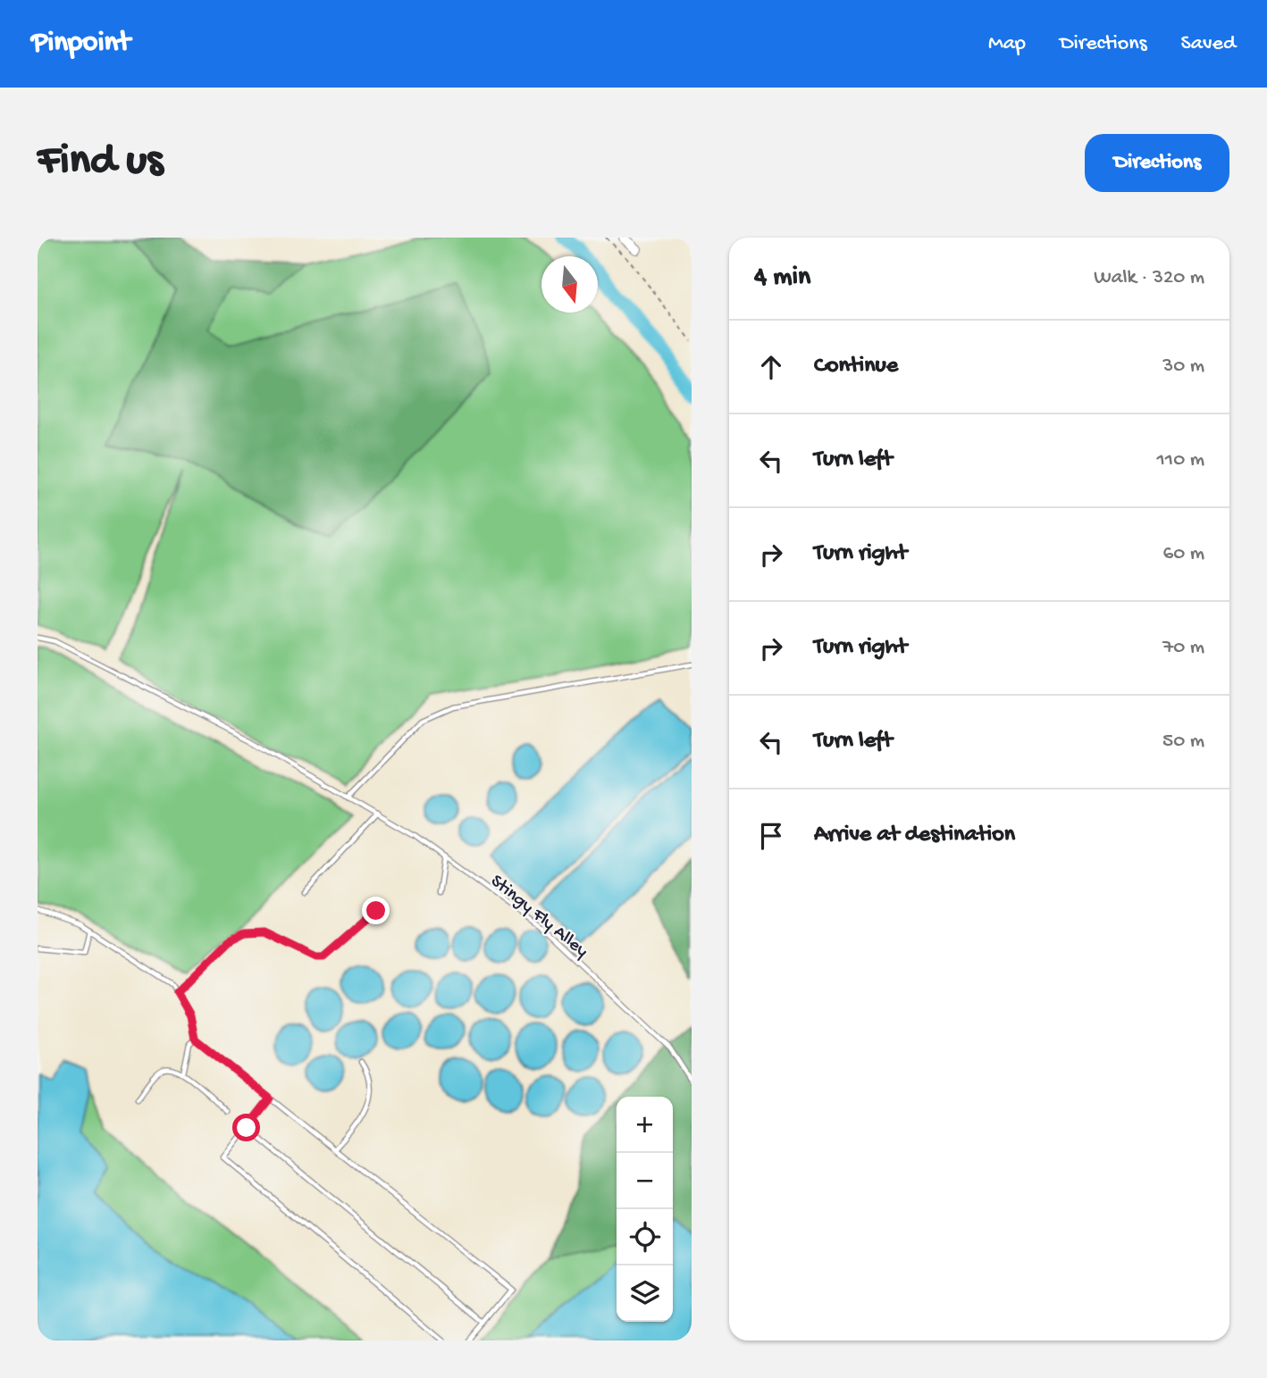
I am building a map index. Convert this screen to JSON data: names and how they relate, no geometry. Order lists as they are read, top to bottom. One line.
{"streets":{"lane":["Stingy Fly Alley"]},"north":"bottom","page":{"header":"Pinpoint","nav":["Map","Directions","Saved"],"buttons":"Directions","title":"Find us","heading":["4 min","Walk · 320 m"],"list":[["Continue","30 m"],["Turn left","110 m"],["Turn right","60 m"],["Turn right","70 m"],["Turn left","50 m"],"Arrive at destination"],"map_buttons":["+","−"]}}
